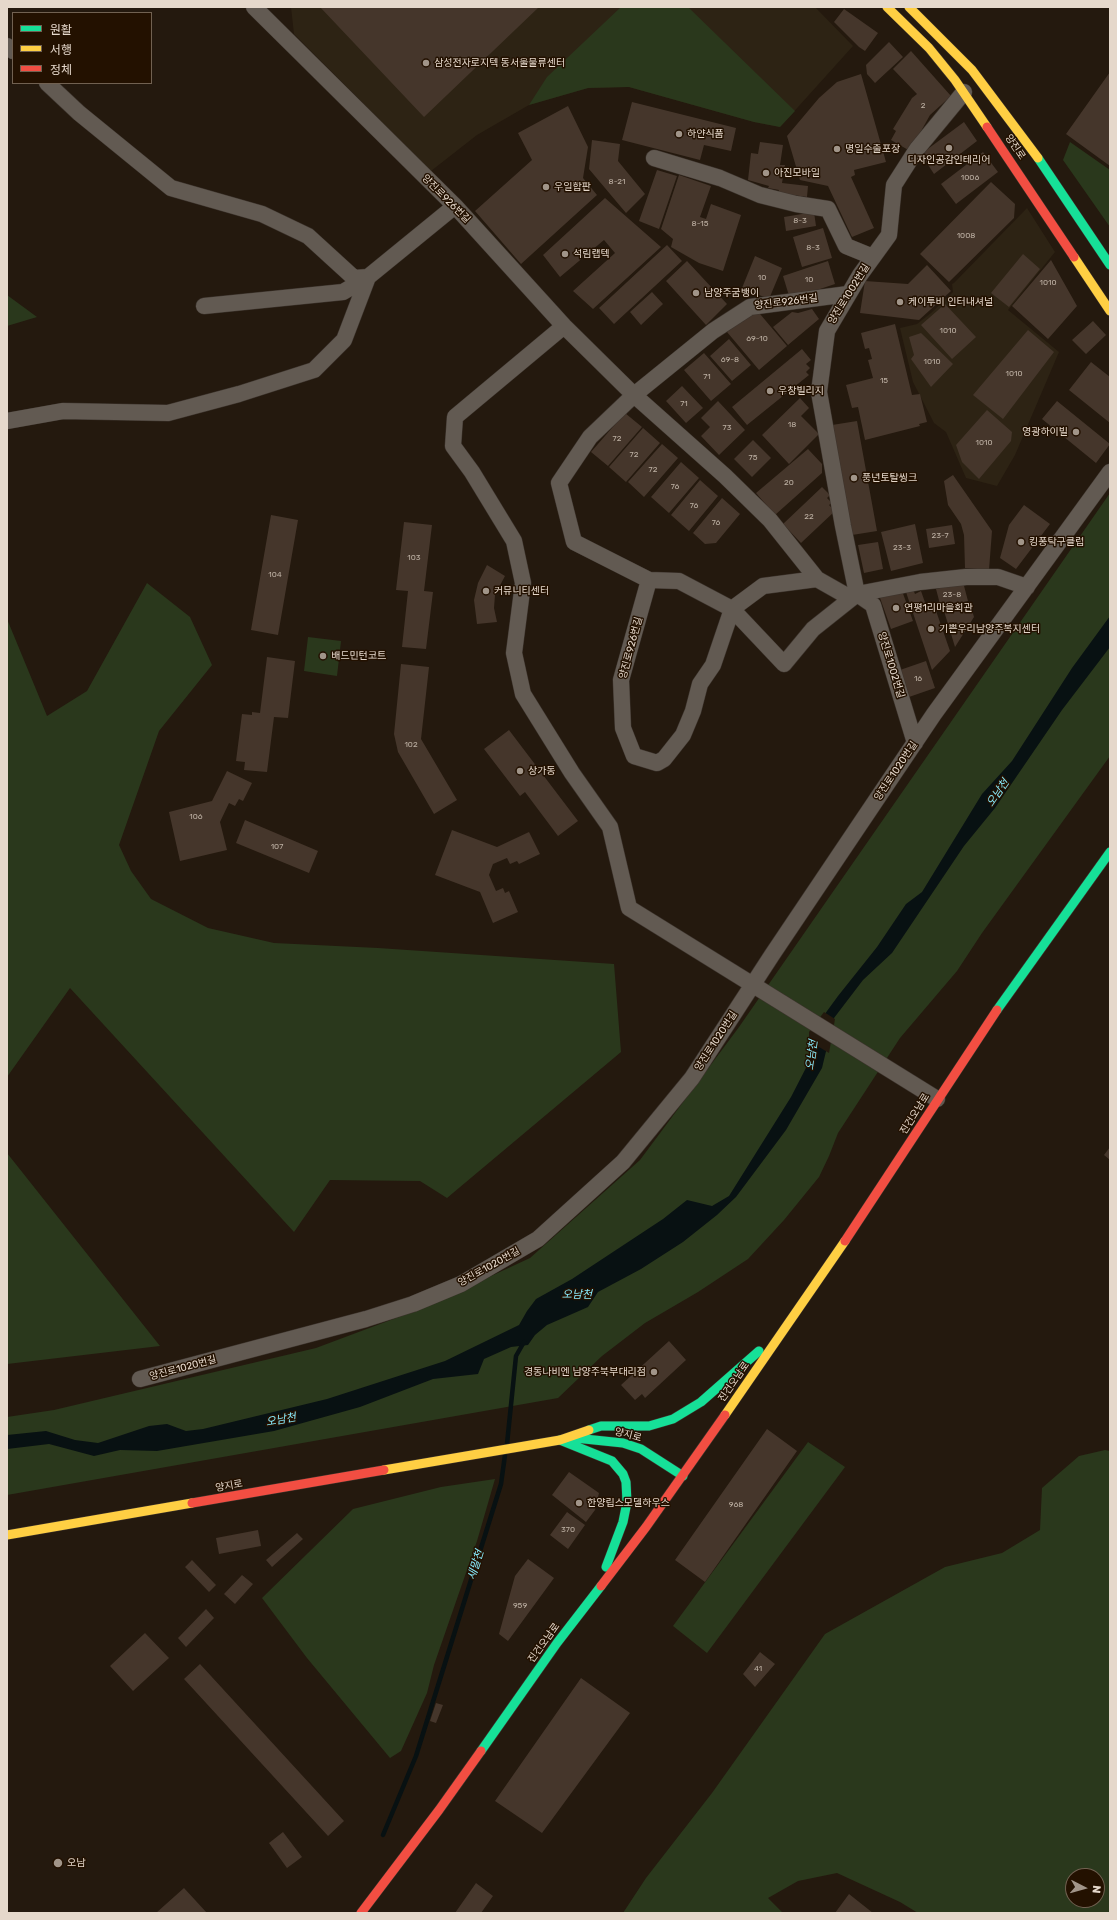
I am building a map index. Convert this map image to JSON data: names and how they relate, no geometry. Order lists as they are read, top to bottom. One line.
{"streets":{"main road":["양진로","진건오남로","양지로"],"street":["양진로926번길","양진로1002번길","양진로1020번길"]},"crossings":[["양진로","양진로1002번길"],["양진로926번길","양진로1002번길"],["양진로1002번길","양진로1020번길"],["진건오남로","양지로"]],"water":["오남천","새말천"],"places":["삼성전자로지텍 동서울물류센터","하얀식품","디자인공감인테리어","명일수출포장","아진모바일","우일합판","석림랩텍","남양주굼뱅이","케이투비 인터내셔널","우창빌리지","영광하이빌","풍년토탈씽크","킹퐁탁구클럽","커뮤니티센터","연평1리마을회관","기쁜우리남양주복지센터","배드민턴코트","상가동","경동나비엔 남양주북부대리점","한양립스모델하우스","오남"],"house_numbers":["2","1006","8-21","8-3","8-15","1008","8-3","10","10","1010","1010","69-10","69-8","1010","1010","71","15","71","18","73","72","1010","72","75","72","20","76","76","22","76","23-7","23-3","103","104","23-8","16","102","106","107","968","370","959","41"],"legend":["원활","서행","정체"],"north":"right"}
